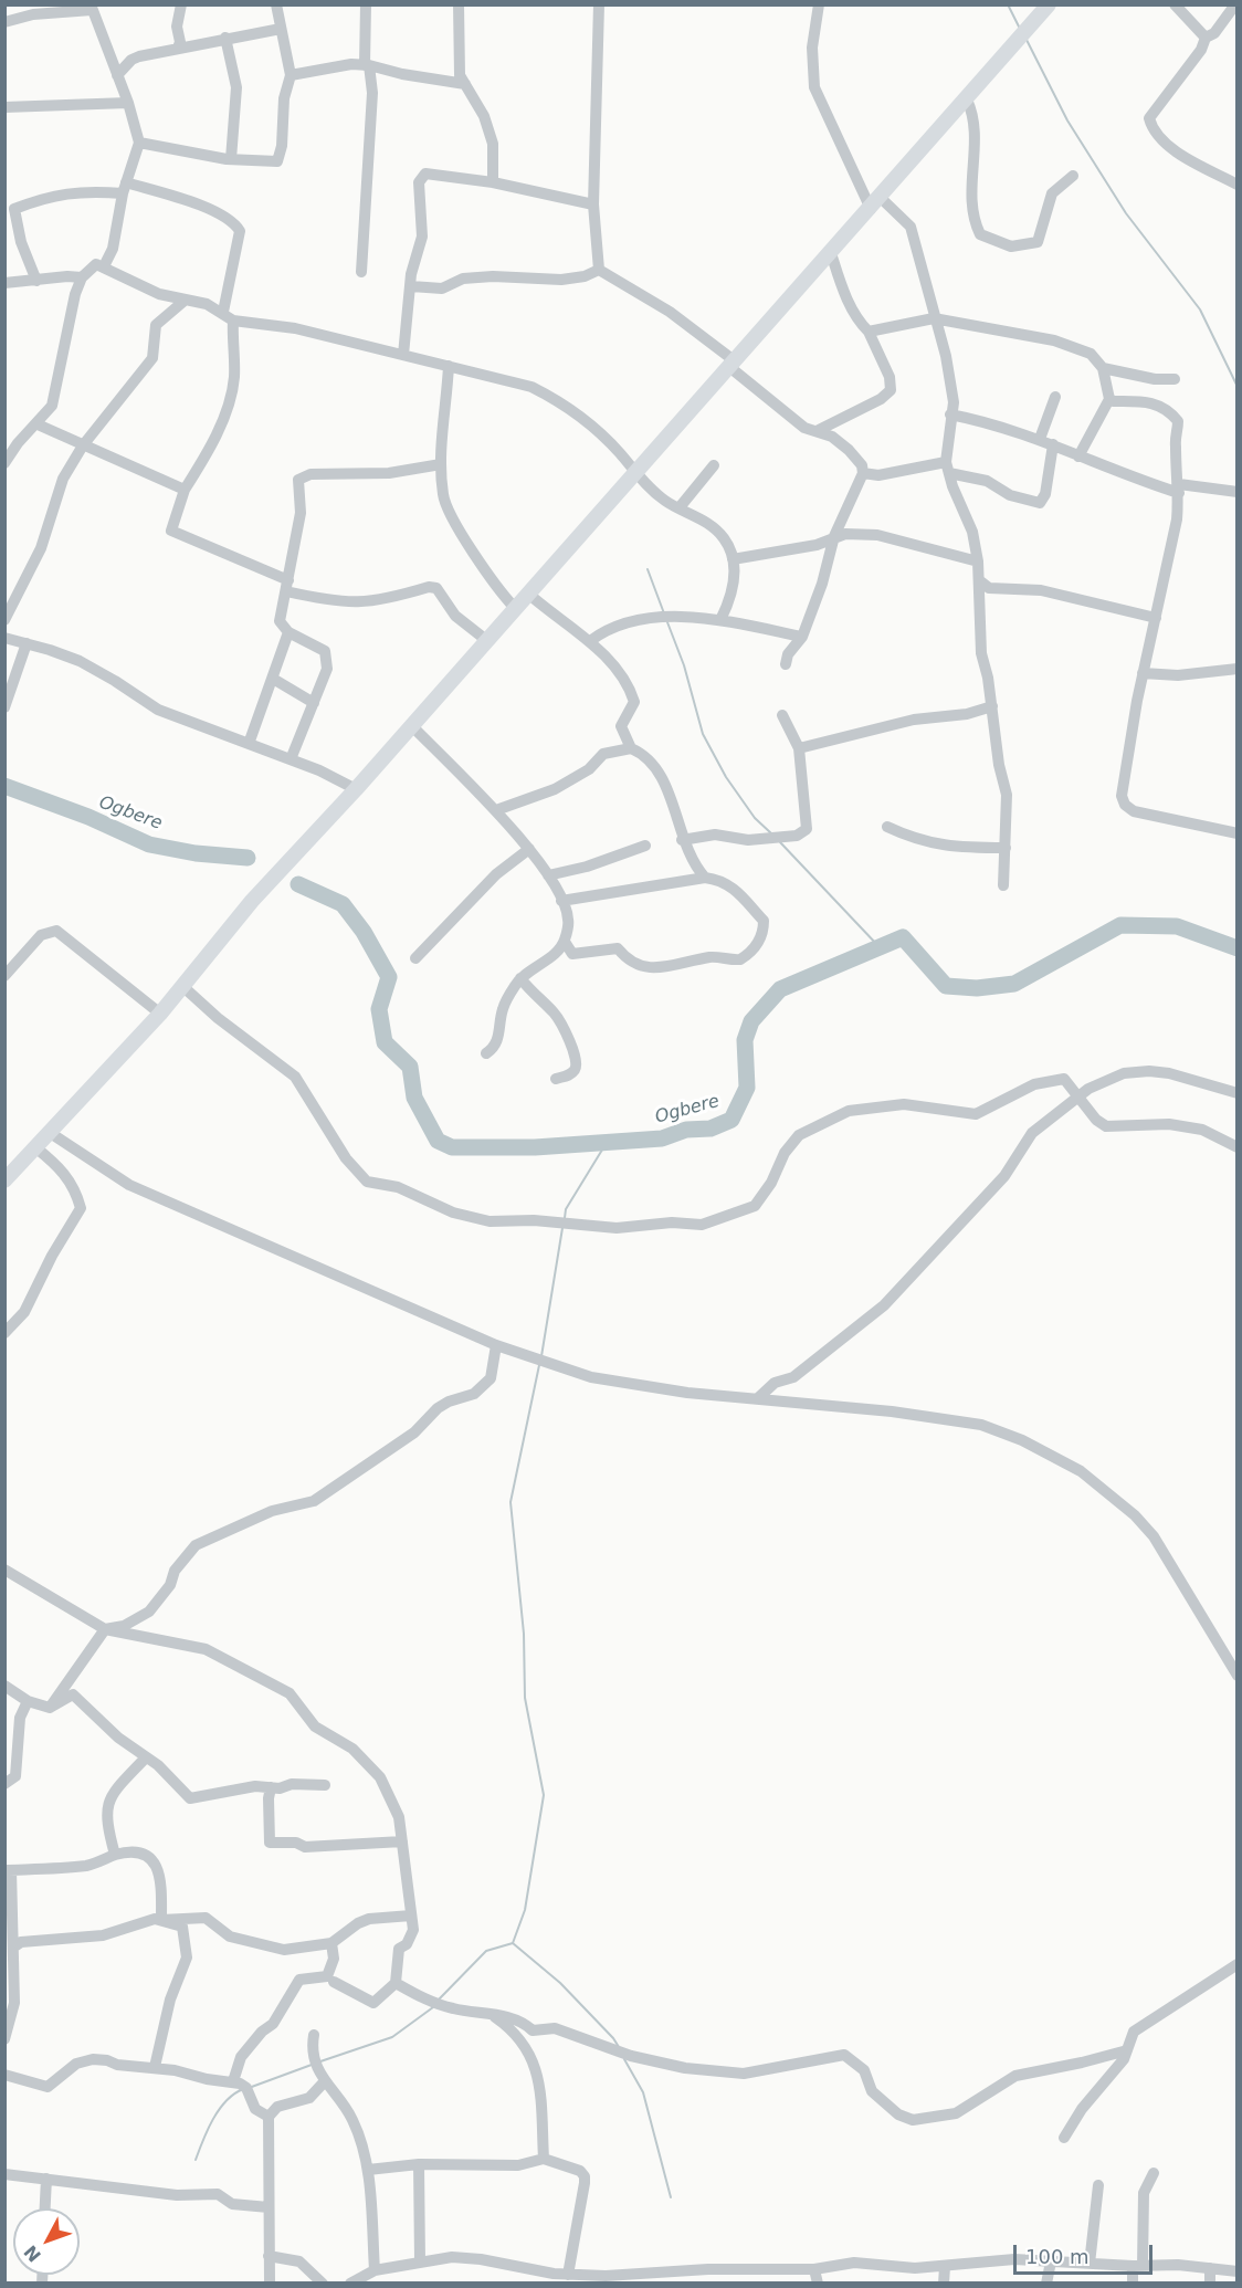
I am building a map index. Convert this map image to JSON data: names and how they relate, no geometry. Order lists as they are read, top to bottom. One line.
{"water":["Ogbere"],"scale_bar":"100 m","north":"bottom left"}
